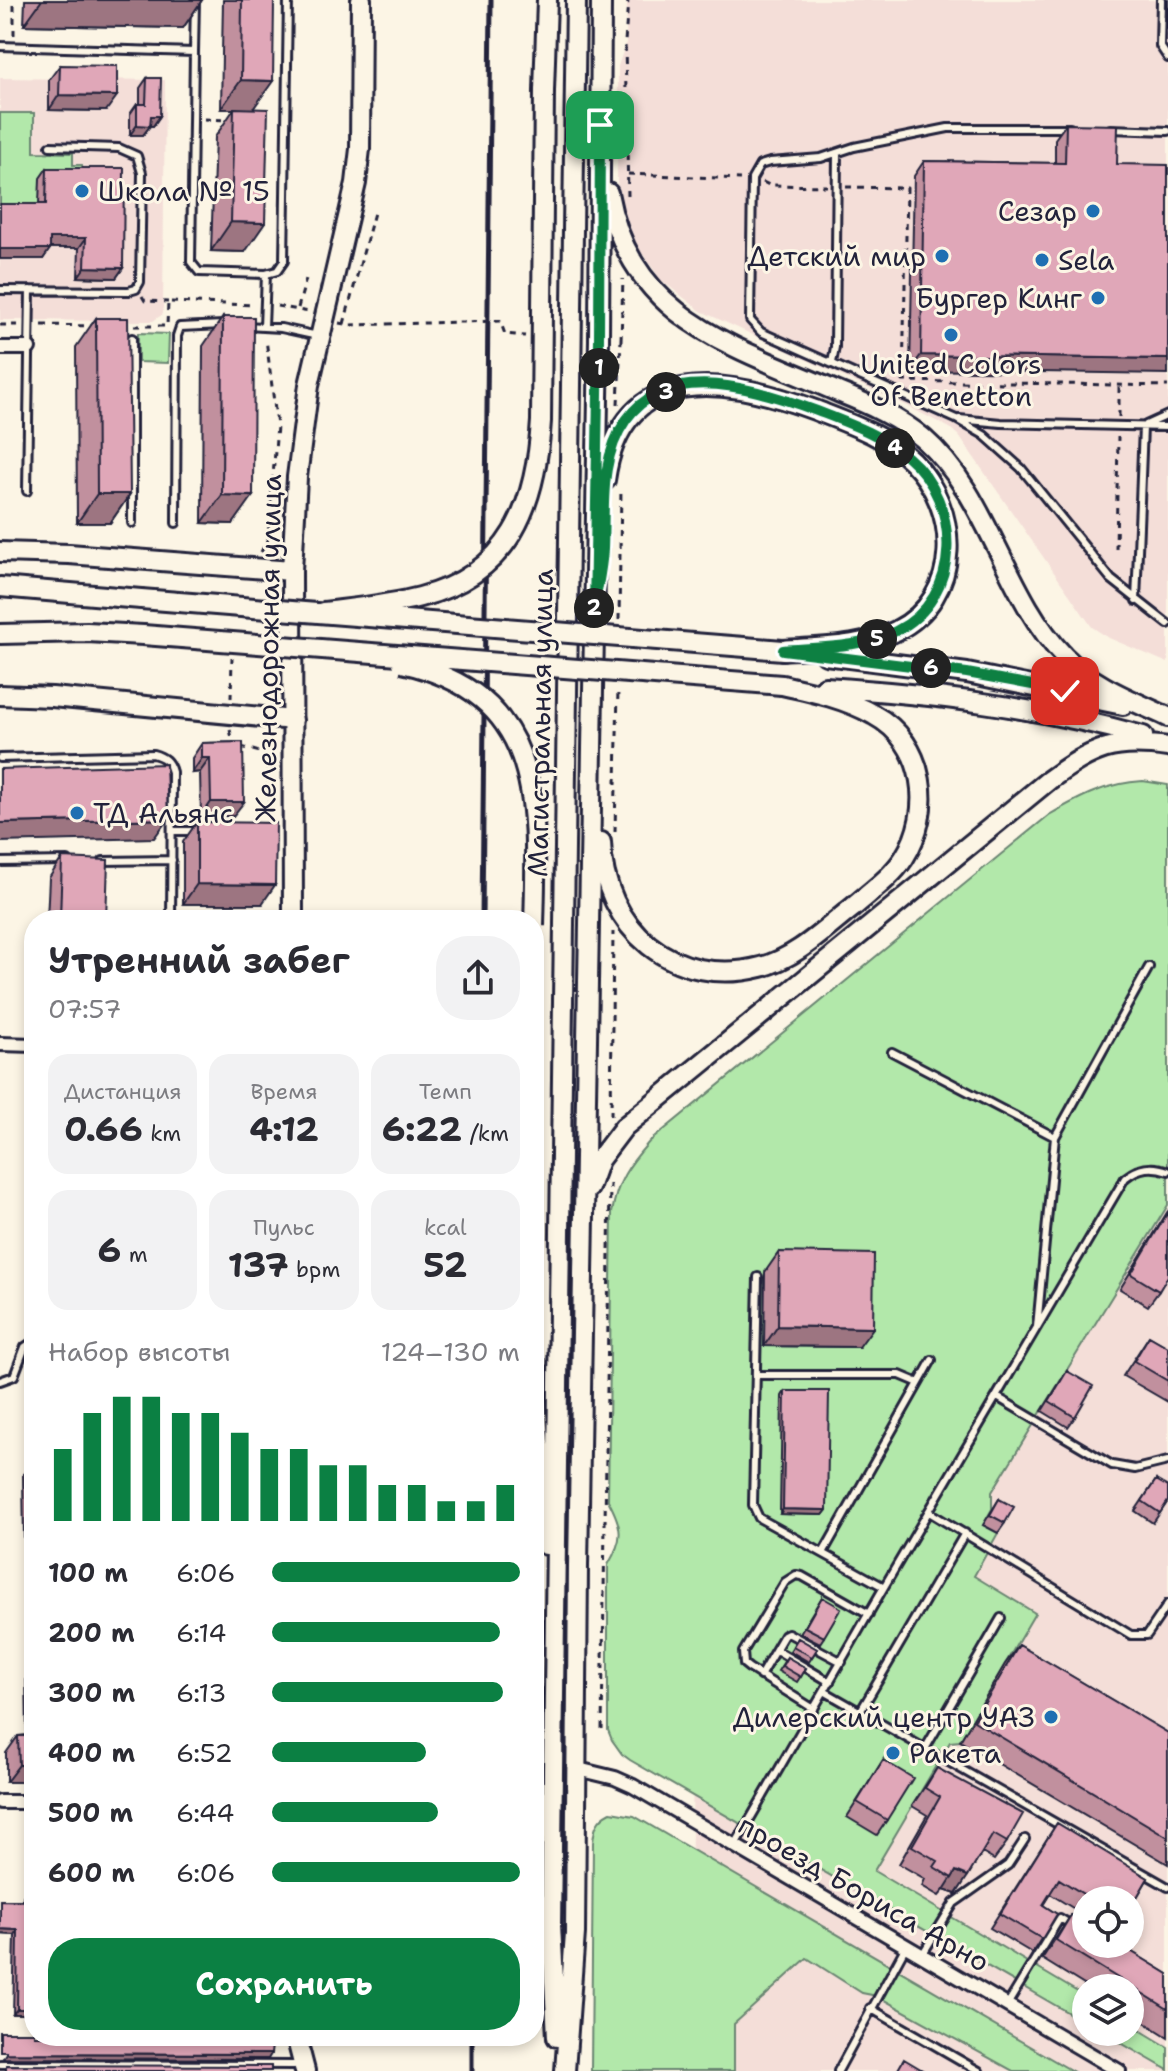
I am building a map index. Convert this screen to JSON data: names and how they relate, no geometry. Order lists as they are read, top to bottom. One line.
{"streets":{"main road":["Железнодорожная улица","Магистральная улица"],"street":["проезд Бориса Арно"]},"crossings":[["Магистральная улица","проезд Бориса Арно"]],"places":["Школа № 15","Сезар","Детский мир","Sela","Бургер Кинг","United Colors Of Benetton","ТД Альянс","Дилерский центр УАЗ","Ракета"],"page":{"pins":["1","3","4","2","5","6"],"heading":["Утренний забег","07:57"],"stats":[["Дистанция","0.66 km"],["Время","4:12"],["Темп","6:22 /km"],["6 m"],["Пульс","137 bpm"],["kcal","52"]],"chart":["Набор высоты","124–130 m"],"list":[{"name":"100 m","note":"6:06"},{"name":"200 m","note":"6:14"},{"name":"300 m","note":"6:13"},{"name":"400 m","note":"6:52"},{"name":"500 m","note":"6:44"},{"name":"600 m","note":"6:06"}],"buttons":"Сохранить"}}
